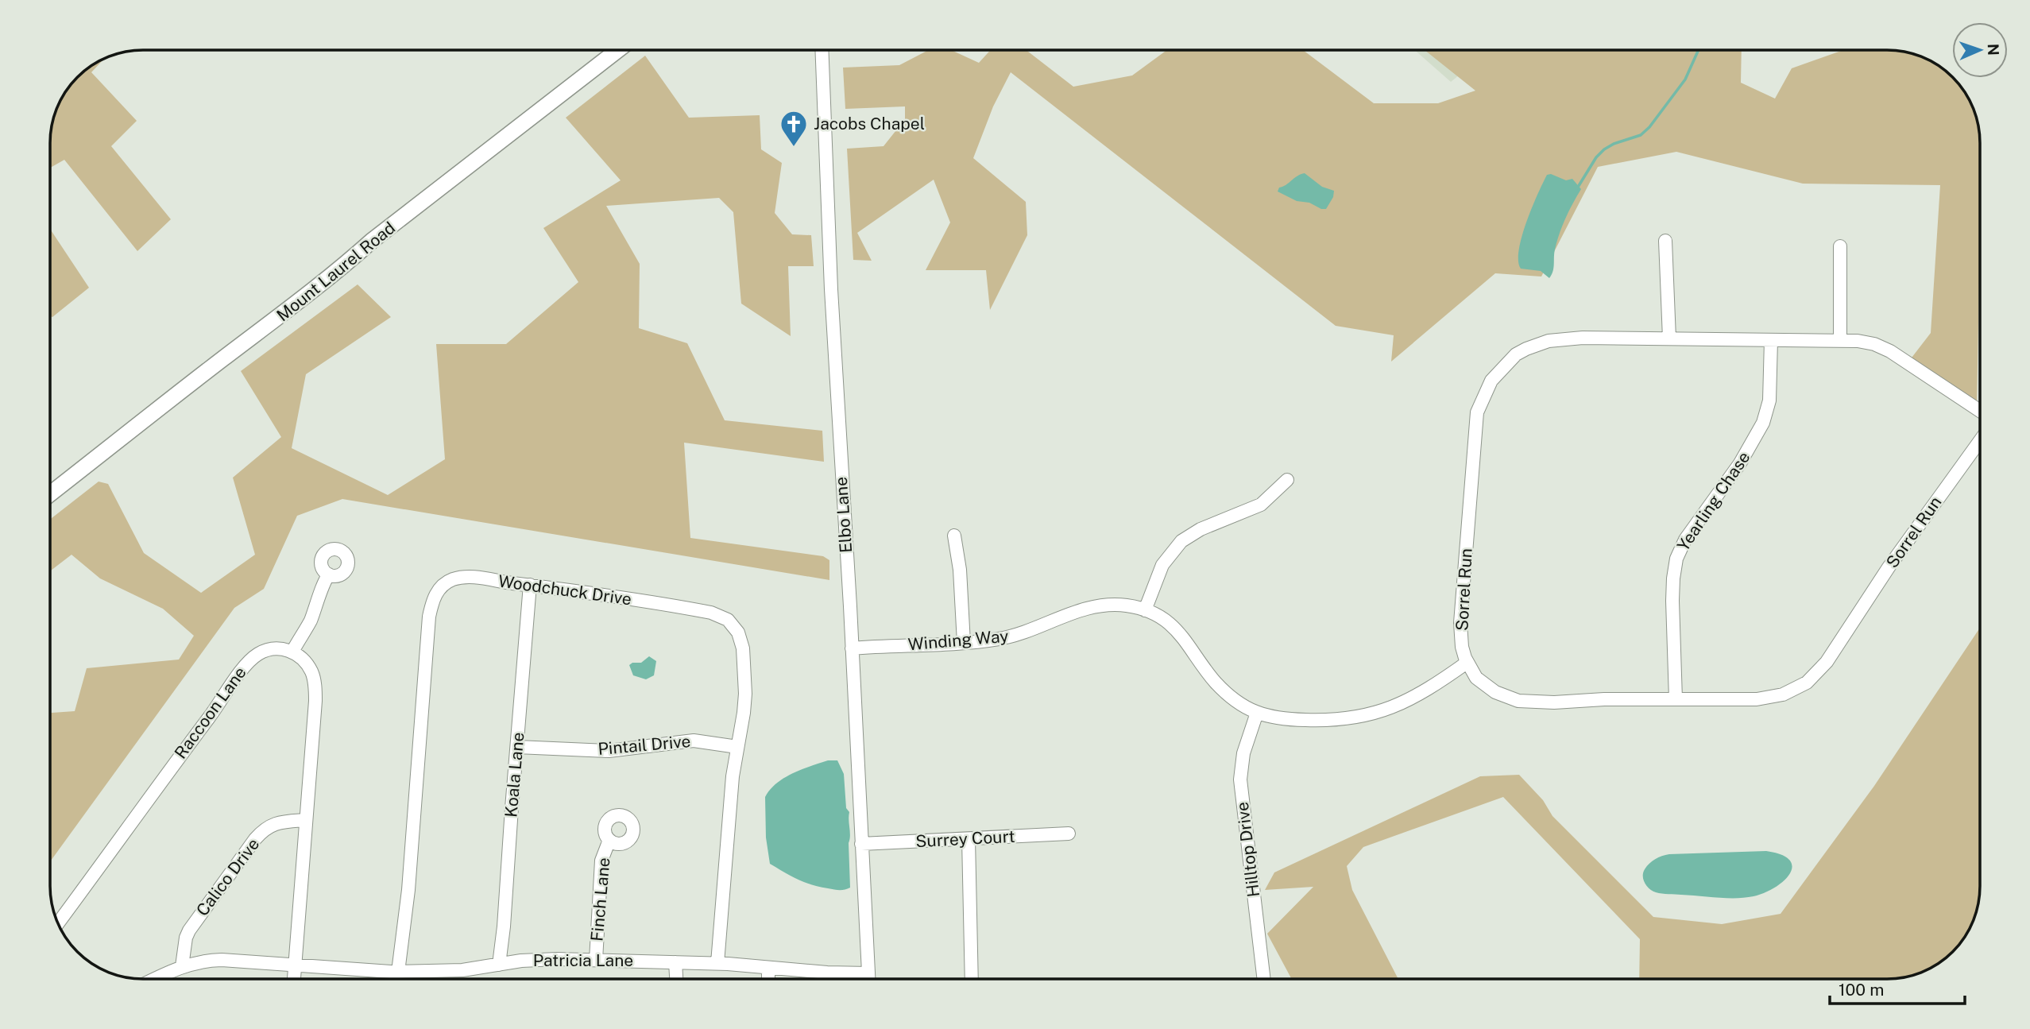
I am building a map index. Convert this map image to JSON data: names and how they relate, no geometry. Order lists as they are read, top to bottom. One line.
{"streets":{"main road":["Mount Laurel Road"],"street":["Yearling Chase","Elbo Lane","Sorrel Run","Woodchuck Drive","Winding Way","Raccoon Lane","Pintail Drive","Koala Lane","Surrey Court","Hilltop Drive","Calico Drive","Finch Lane","Patricia Lane"]},"crossings":[["Yearling Chase","Sorrel Run"],["Elbo Lane","Winding Way"],["Elbo Lane","Surrey Court"],["Elbo Lane","Patricia Lane"],["Sorrel Run","Winding Way"],["Woodchuck Drive","Pintail Drive"],["Woodchuck Drive","Koala Lane"],["Woodchuck Drive","Patricia Lane"],["Winding Way","Hilltop Drive"],["Pintail Drive","Koala Lane"],["Koala Lane","Patricia Lane"],["Calico Drive","Patricia Lane"],["Finch Lane","Patricia Lane"]],"places":{"church":["Jacobs Chapel"]},"scale_bar":"100 m","north":"right"}
